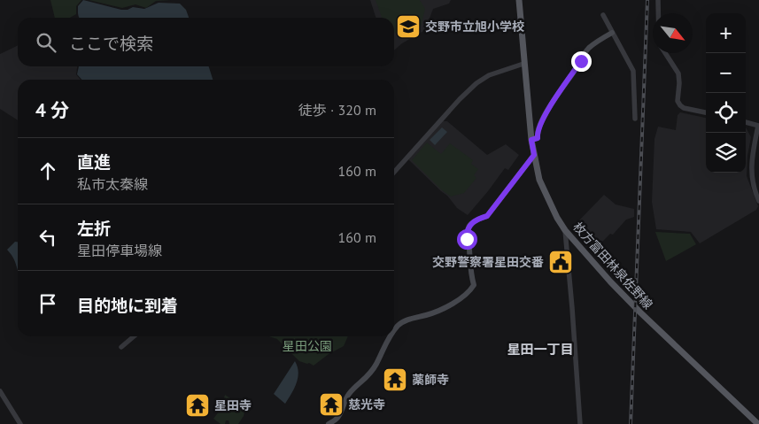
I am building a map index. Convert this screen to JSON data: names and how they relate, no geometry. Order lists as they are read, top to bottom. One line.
{"streets":{"main road":["枚方富田林泉佐野線"]},"districts":["星田一丁目"],"parks":["星田公園"],"places":{"school or university":["交野市立旭小学校"],"public building":["交野警察署星田交番"],"temple":["薬師寺","慈光寺","星田寺"]},"north":"bottom right","page":{"map_buttons":["+","−"],"search":"ここで検索","heading":["4 分","徒歩 · 320 m"],"list":[["直進","私市太秦線","160 m"],["左折","星田停車場線","160 m"],"目的地に到着"]}}
